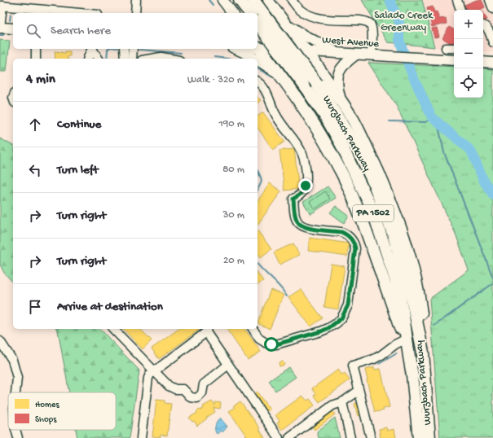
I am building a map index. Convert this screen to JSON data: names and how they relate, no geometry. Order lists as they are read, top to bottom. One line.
{"streets":{"highway":["Wurzbach Parkway","PA 1502"],"main road":["West Avenue"]},"parks":["Salado Creek Greenway"],"legend":["Homes","Shops"],"page":{"map_buttons":["+","−"],"search":"Search here","heading":["4 min","Walk · 320 m"],"list":[["Continue","190 m"],["Turn left","80 m"],["Turn right","30 m"],["Turn right","20 m"],"Arrive at destination"]}}
